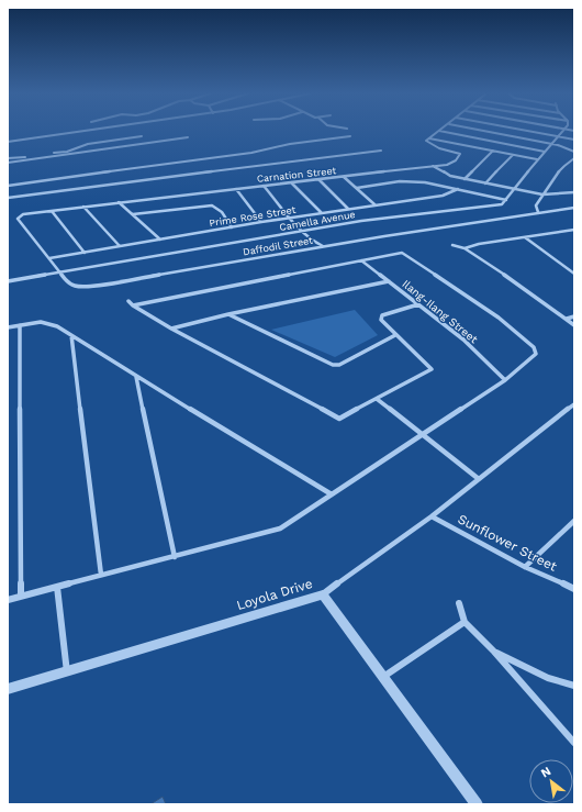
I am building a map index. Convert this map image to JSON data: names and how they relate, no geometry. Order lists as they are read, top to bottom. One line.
{"streets":{"street":["Carnation Street","Prime Rose Street","Camella Avenue","Daffodil Street","Ilang-Ilang Street","Sunflower Street","Loyola Drive"]},"crossings":[["Carnation Street","Daffodil Street"],["Prime Rose Street","Daffodil Street"],["Camella Avenue","Daffodil Street"],["Sunflower Street","Loyola Drive"]],"north":"top left"}
